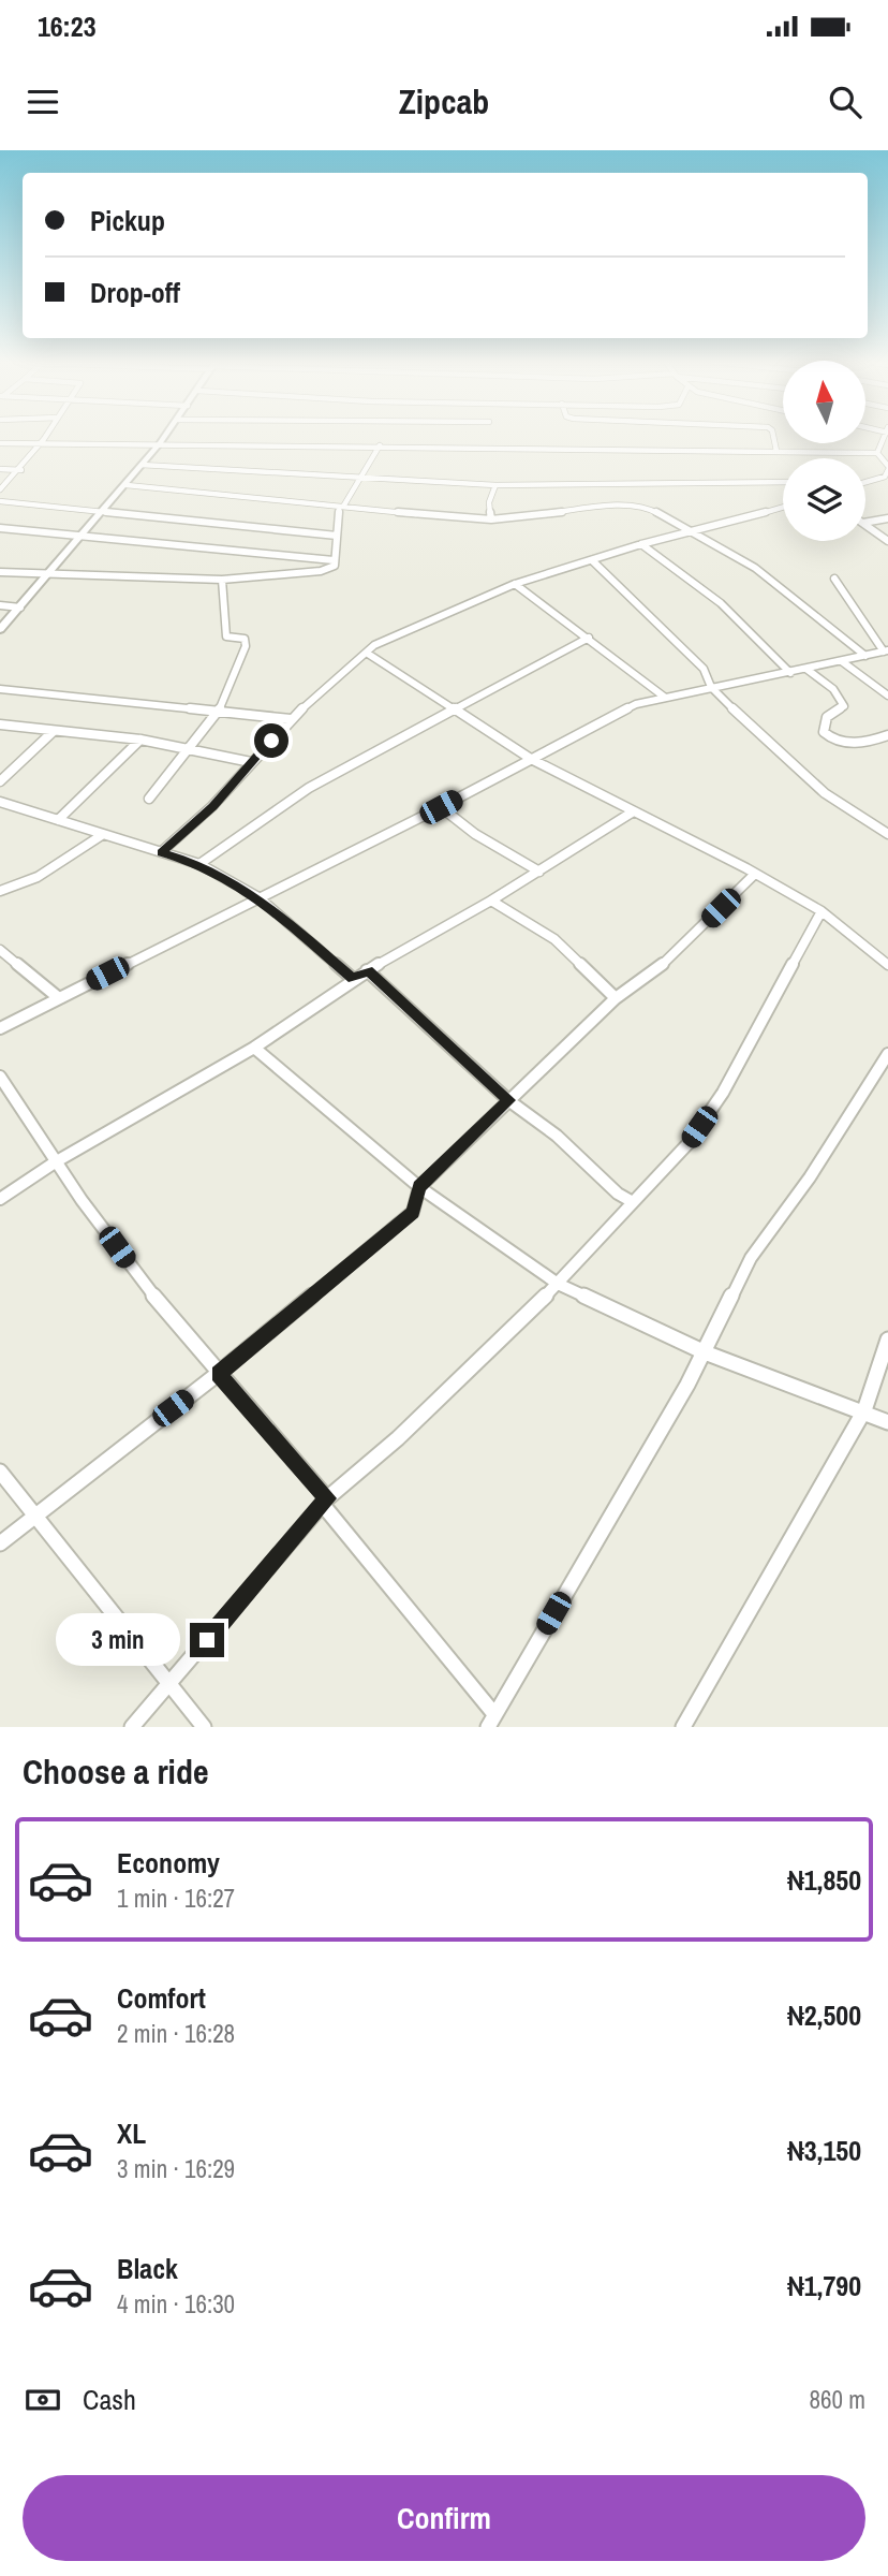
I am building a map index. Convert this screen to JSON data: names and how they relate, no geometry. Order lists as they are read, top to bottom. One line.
{"north":"top","page":{"status":"16:23","header":"Zipcab","banner":["Pickup","Drop-off"],"bubble":"3 min","heading":"Choose a ride","list":[{"name":"Economy","note":"1 min · 16:27","value":"₦1,850"},{"name":"Comfort","note":"2 min · 16:28","value":"₦2,500"},{"name":"XL","note":"3 min · 16:29","value":"₦3,150"},{"name":"Black","note":"4 min · 16:30","value":"₦1,790"}],"pay":["Cash","860 m"],"buttons":"Confirm"}}
